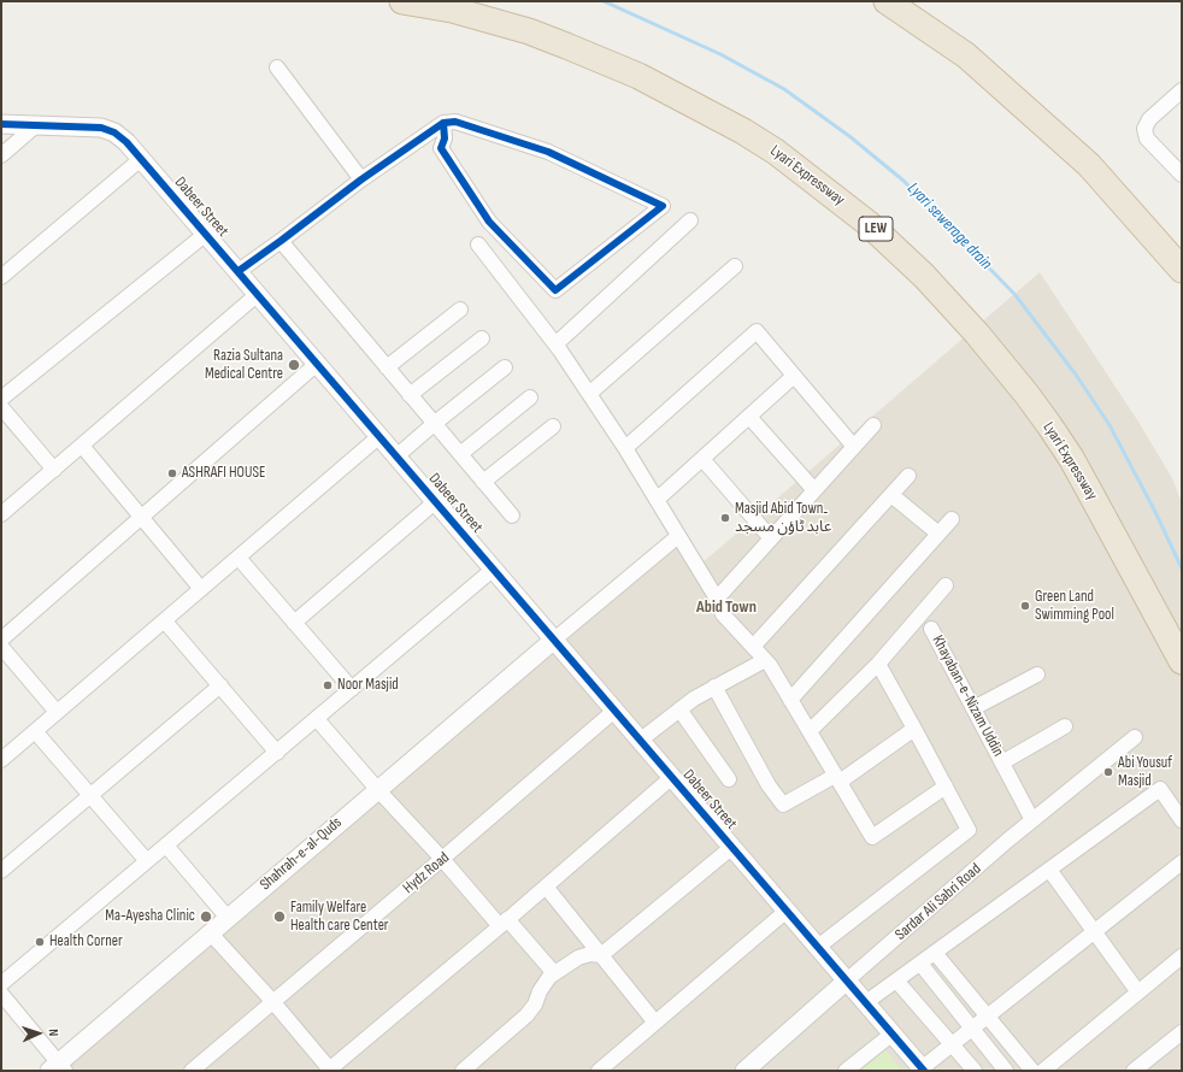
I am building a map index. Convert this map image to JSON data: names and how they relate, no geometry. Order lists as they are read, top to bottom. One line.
{"streets":{"highway":["Lyari Expressway","LEW"],"street":["Dabeer Street","Khayaban-e-Nizam Uddin","Shahrah-e-al-Quds","Hydz Road","Sardar Ali Sabri Road"]},"crossings":[["Dabeer Street","Shahrah-e-al-Quds"],["Dabeer Street","Hydz Road"],["Dabeer Street","Sardar Ali Sabri Road"],["Khayaban-e-Nizam Uddin","Sardar Ali Sabri Road"]],"districts":["Abid Town"],"water":["Lyari sewerage drain"],"places":["Razia Sultana Medical Centre","ASHRAFI HOUSE","Masjid Abid Town۔ عابد ٹاؤن مسجد","Green Land Swimming Pool","Noor Masjid","Abi Yousuf Masjid","Ma-Ayesha Clinic","Family Welfare Health care Center","Health Corner"],"north":"right"}
